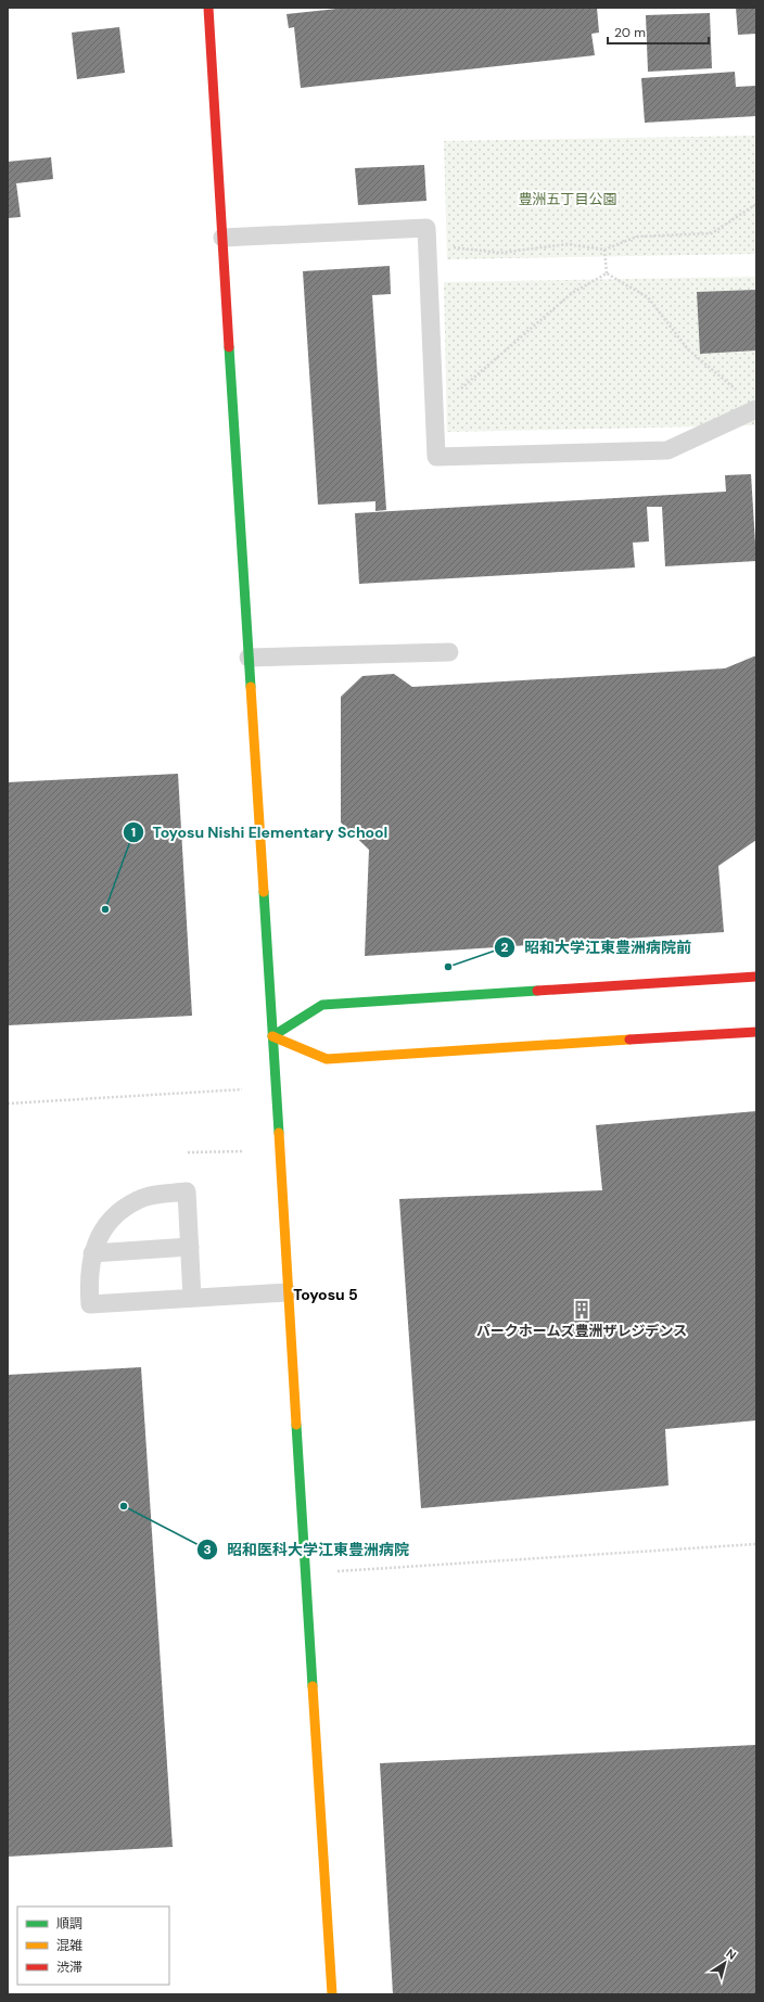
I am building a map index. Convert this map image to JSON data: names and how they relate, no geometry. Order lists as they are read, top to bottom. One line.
{"districts":["Toyosu 5"],"parks":["豊洲五丁目公園"],"places":{"other":["Toyosu Nishi Elementary School","昭和大学江東豊洲病院前","昭和医科大学江東豊洲病院"],"building":["パークホームズ豊洲ザレジデンス"]},"legend":["順調","混雑","渋滞"],"scale_bar":"20 m","north":"top right"}
